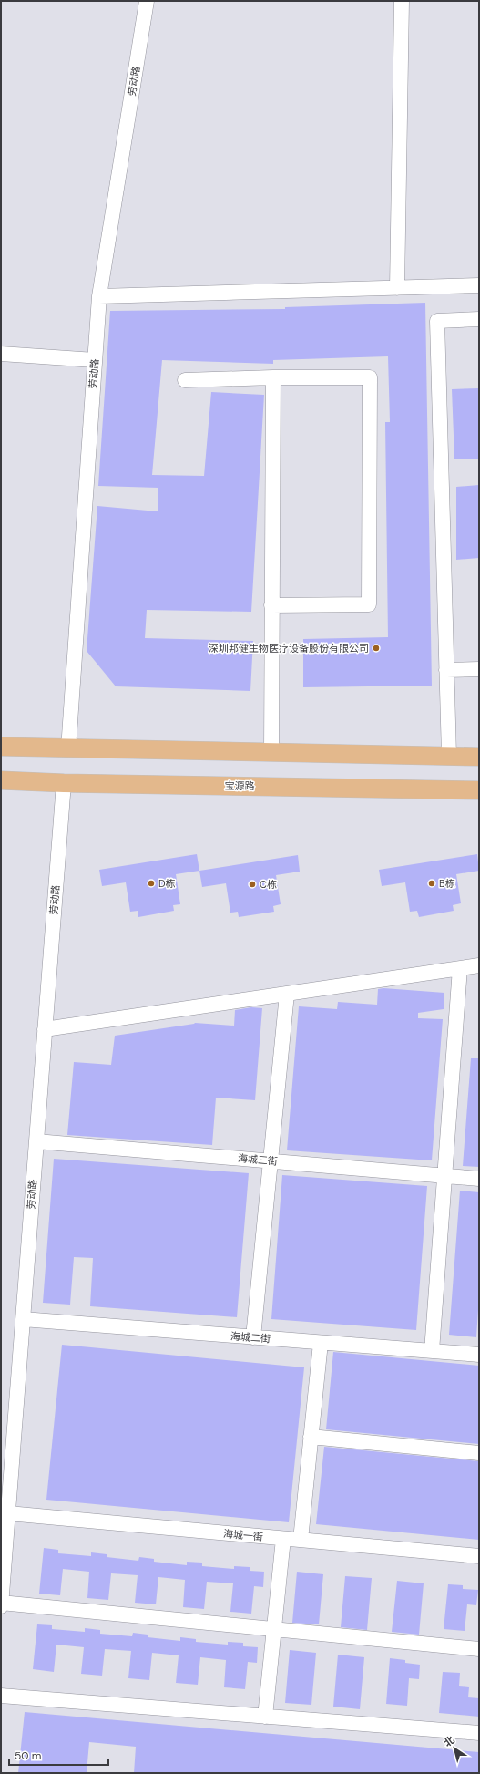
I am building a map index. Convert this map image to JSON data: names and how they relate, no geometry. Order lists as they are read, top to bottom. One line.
{"streets":{"main road":["宝源路"],"street":["劳动路","海城三街","海城二街","海城一街"]},"crossings":[["劳动路","宝源路"],["劳动路","海城三街"],["劳动路","海城二街"],["劳动路","海城一街"]],"places":["深圳邦健生物医疗设备股份有限公司","D栋","B栋","C栋"],"scale_bar":"50 m","north":"top left"}
